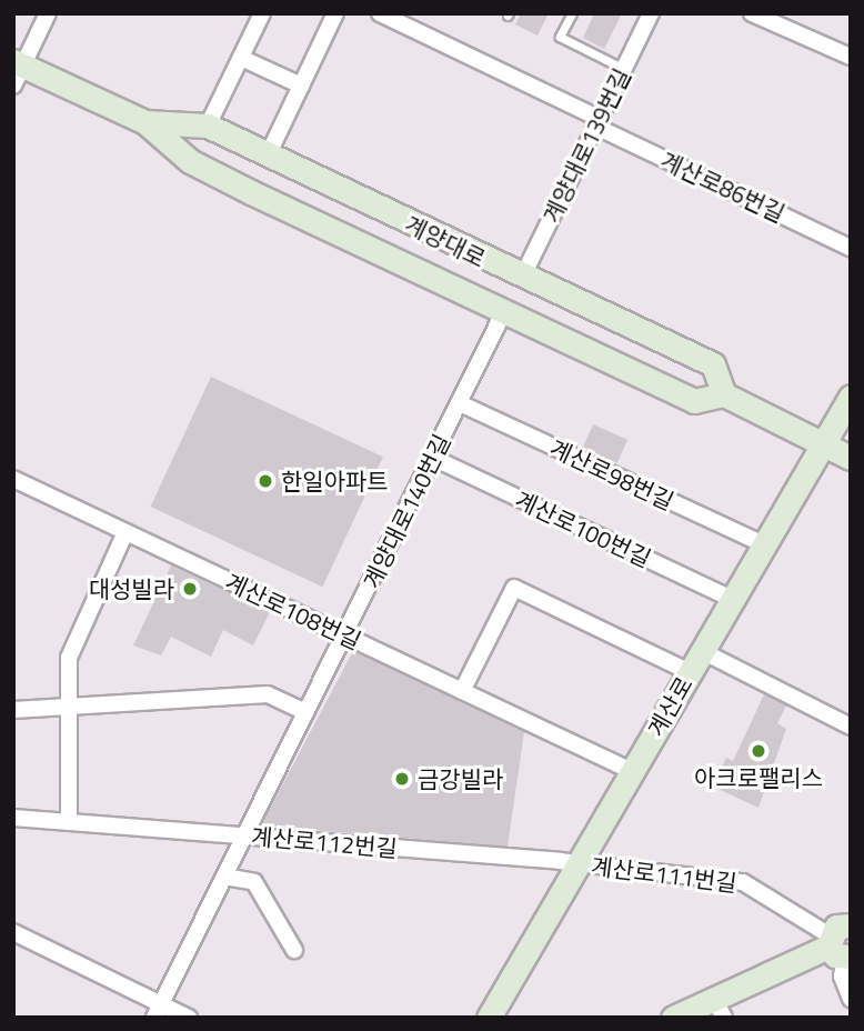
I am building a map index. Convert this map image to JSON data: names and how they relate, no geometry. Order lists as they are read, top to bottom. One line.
{"streets":{"main road":["계양대로","계산로"],"street":["계양대로139번길","계산로86번길","계산로98번길","계양대로140번길","계산로100번길","계산로108번길","계산로112번길","계산로111번길"]},"crossings":[["계양대로139번길","계산로86번길"],["계양대로139번길","계양대로"],["계양대로","계양대로140번길"],["계산로98번길","계양대로140번길"],["계산로98번길","계산로"],["계양대로140번길","계산로100번길"],["계양대로140번길","계산로108번길"],["계양대로140번길","계산로112번길"],["계산로100번길","계산로"],["계산로108번길","계산로"],["계산로","계산로112번길"],["계산로","계산로111번길"],["계산로112번길","계산로111번길"]],"places":["한일아파트","대성빌라","아크로팰리스","금강빌라"]}
